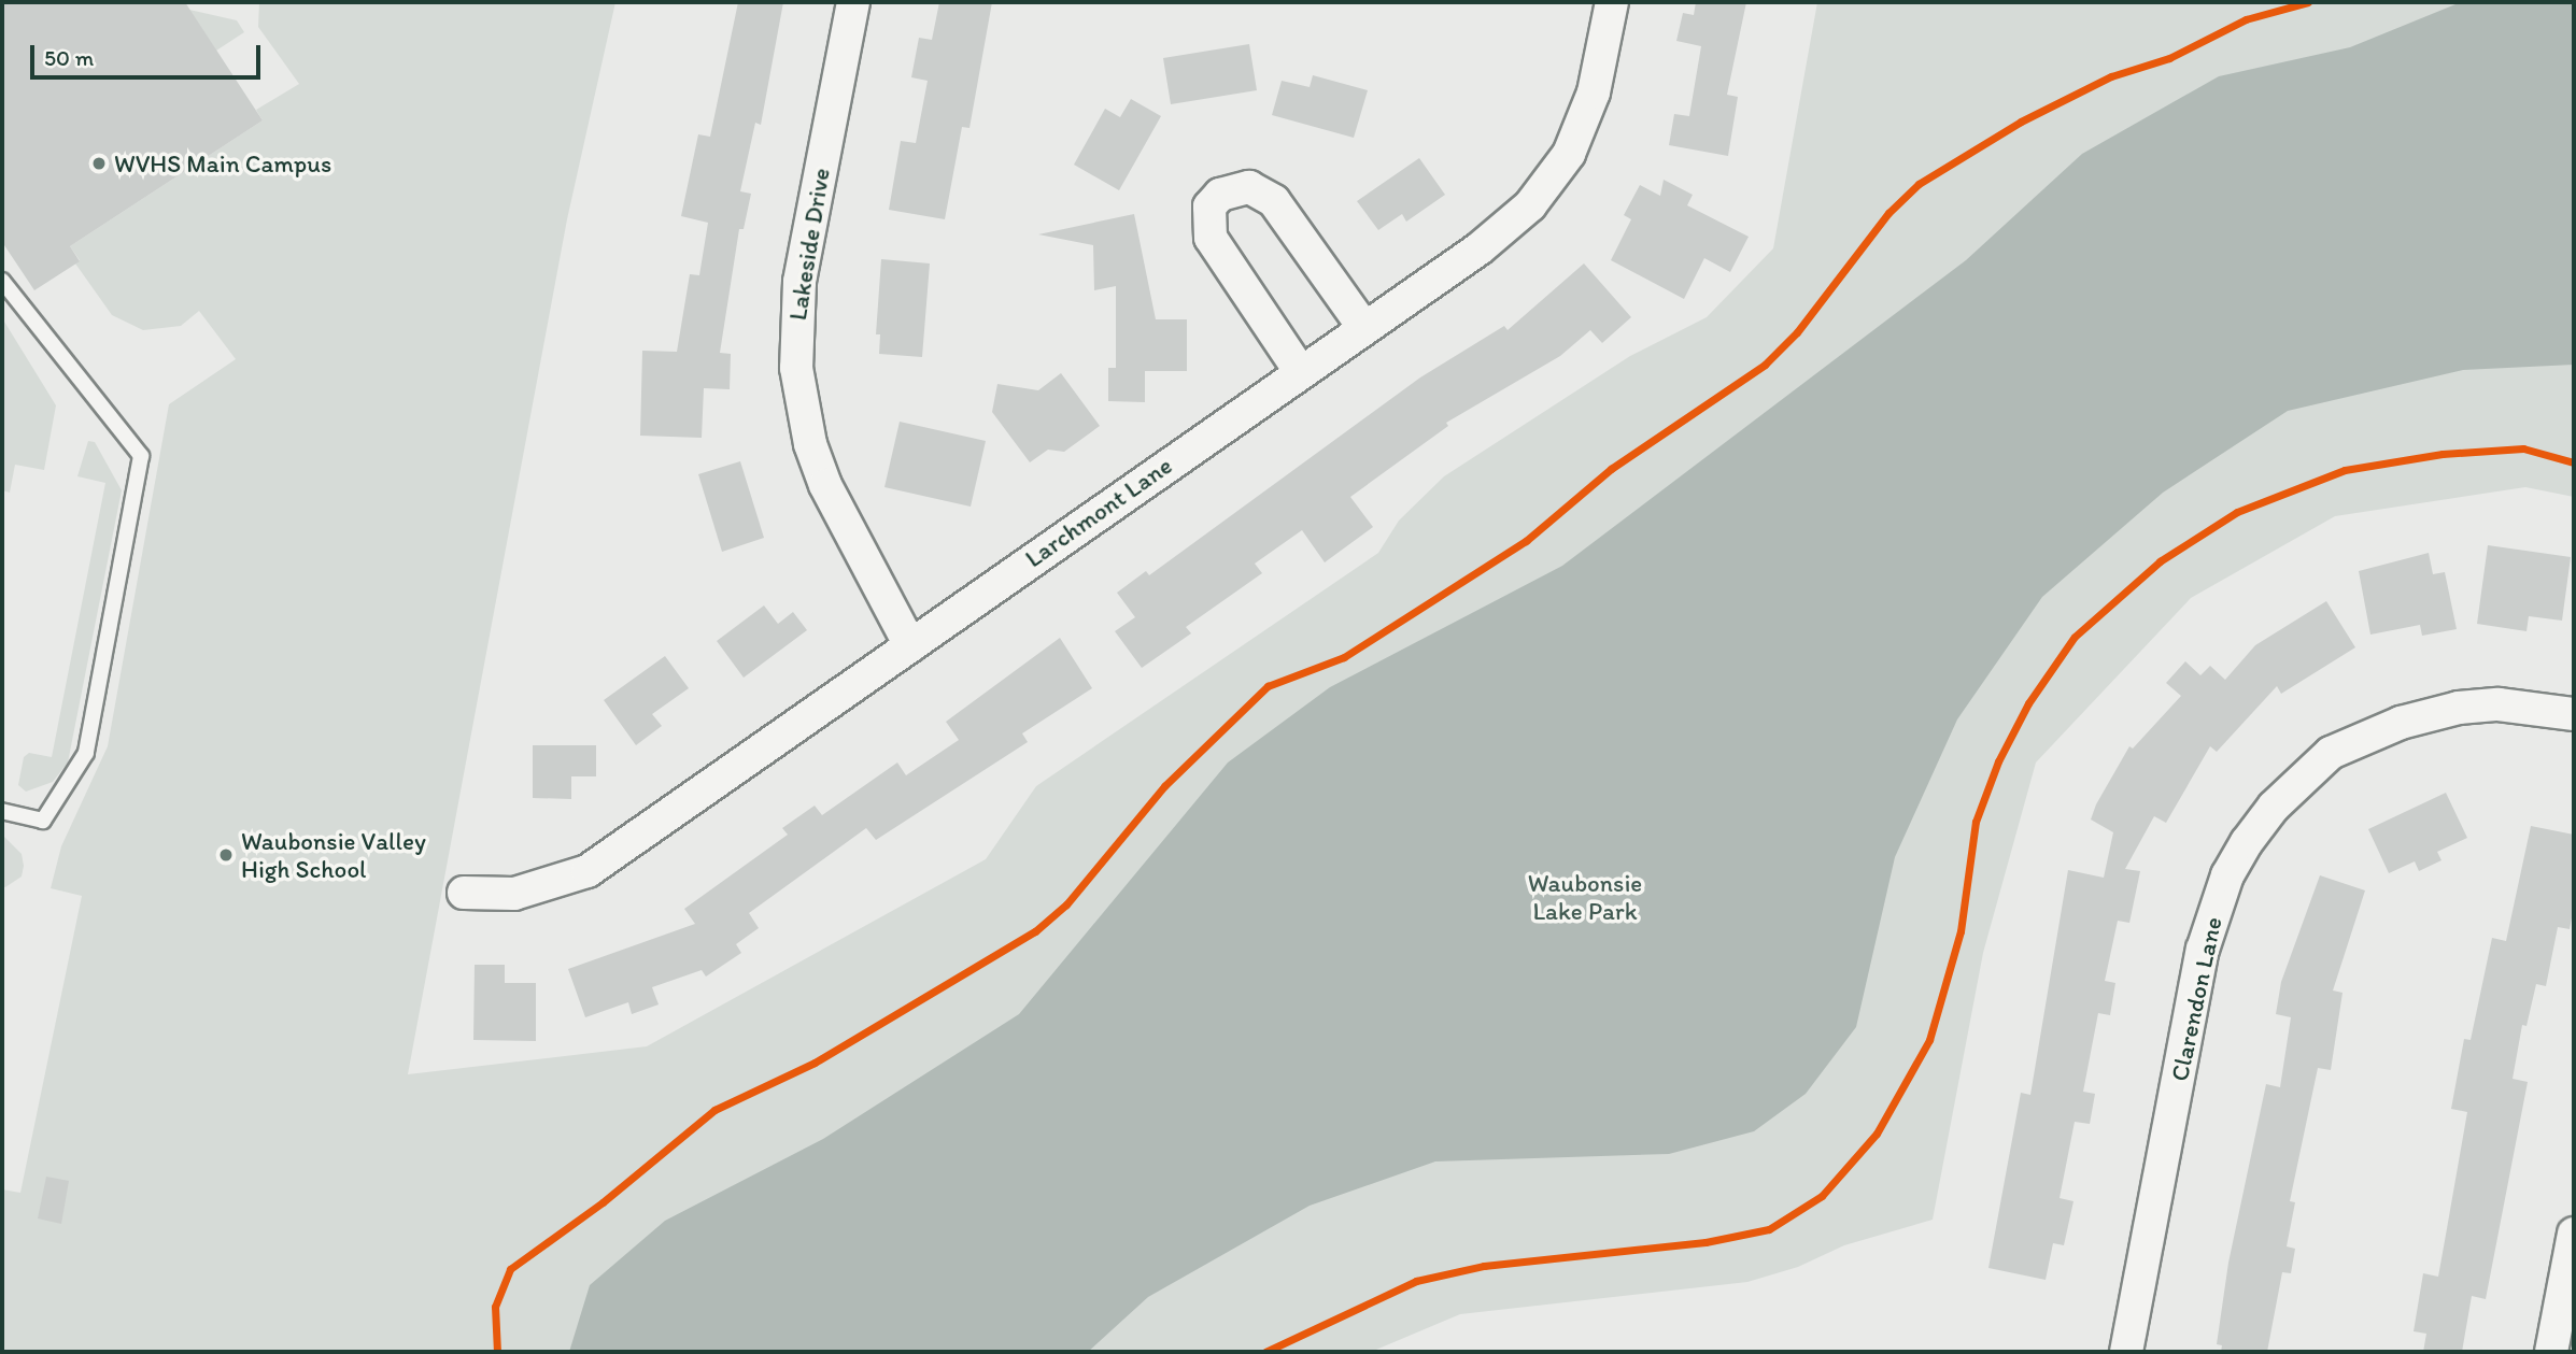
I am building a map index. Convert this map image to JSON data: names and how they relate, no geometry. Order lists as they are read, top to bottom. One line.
{"streets":{"street":["Lakeside Drive","Larchmont Lane","Clarendon Lane"]},"crossings":[["Lakeside Drive","Larchmont Lane"]],"parks":["Waubonsie Lake Park"],"places":["WVHS Main Campus","Waubonsie Valley High School"],"scale_bar":"50 m"}
